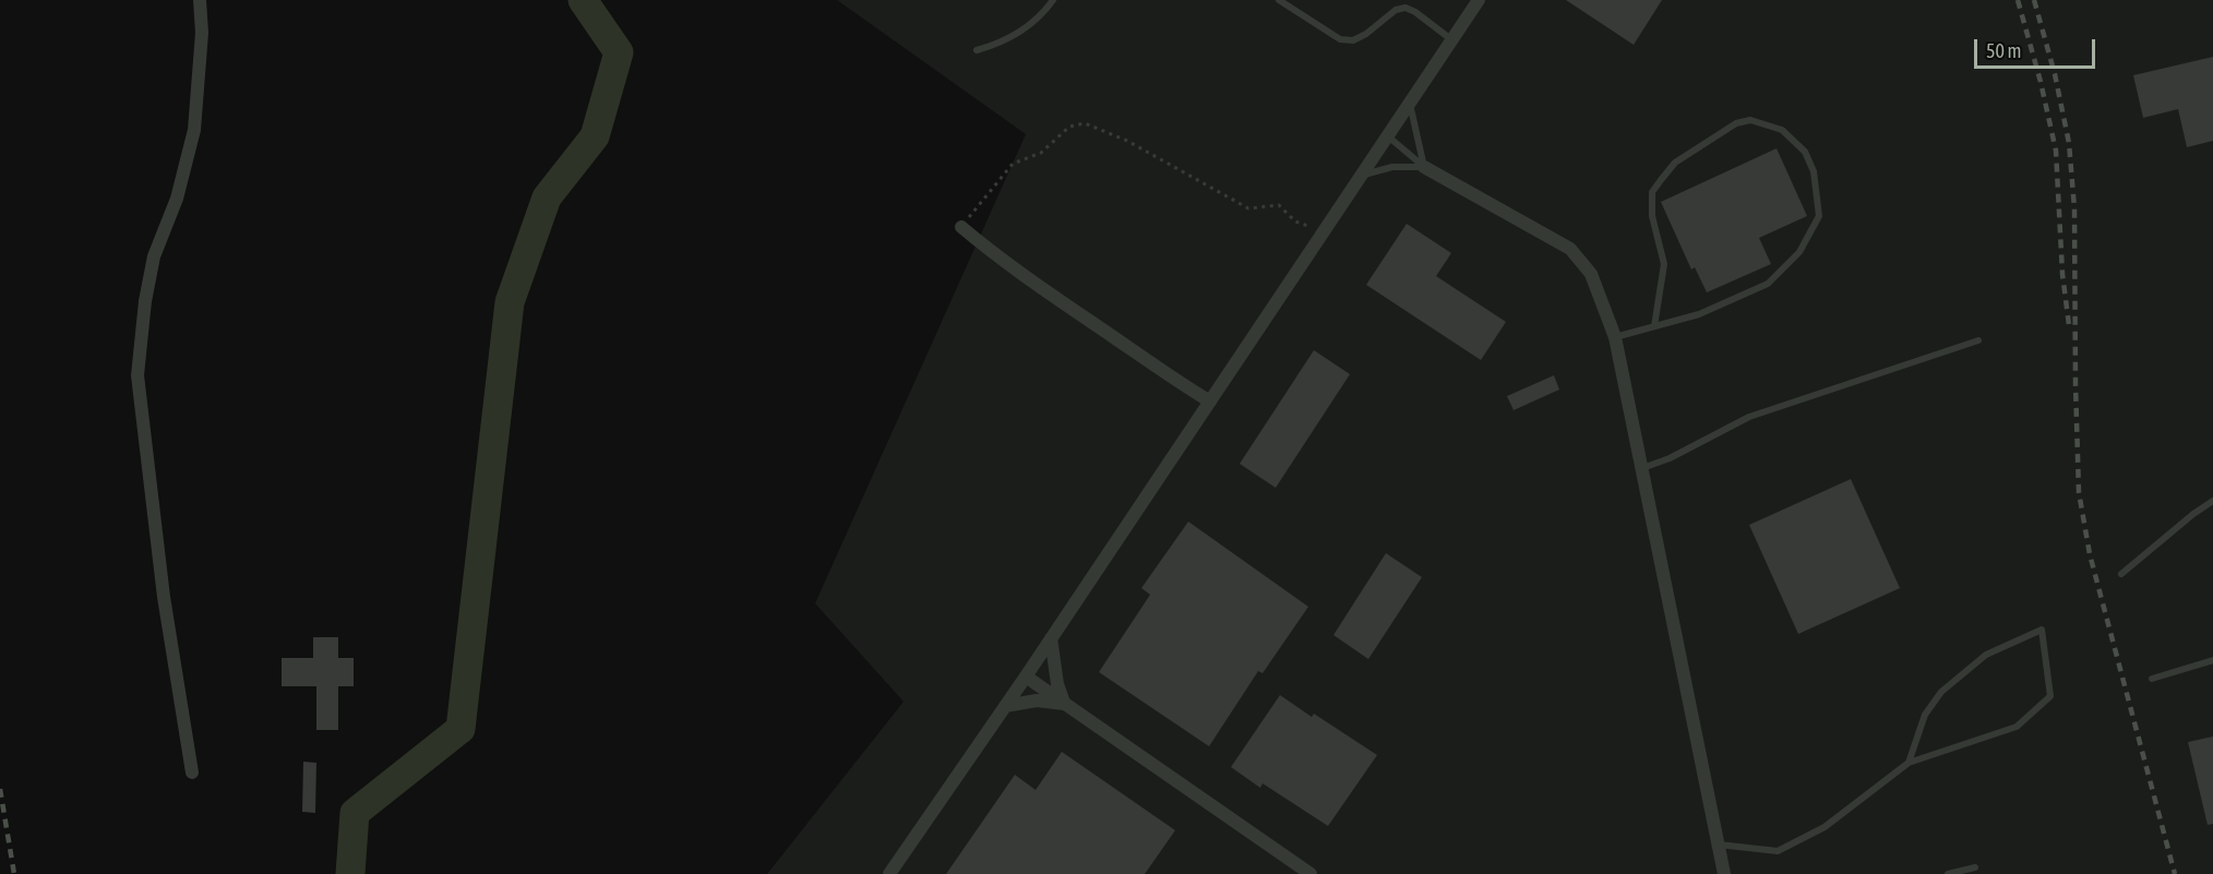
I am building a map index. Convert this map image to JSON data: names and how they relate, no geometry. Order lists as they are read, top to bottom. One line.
{"scale_bar":"50 m"}
